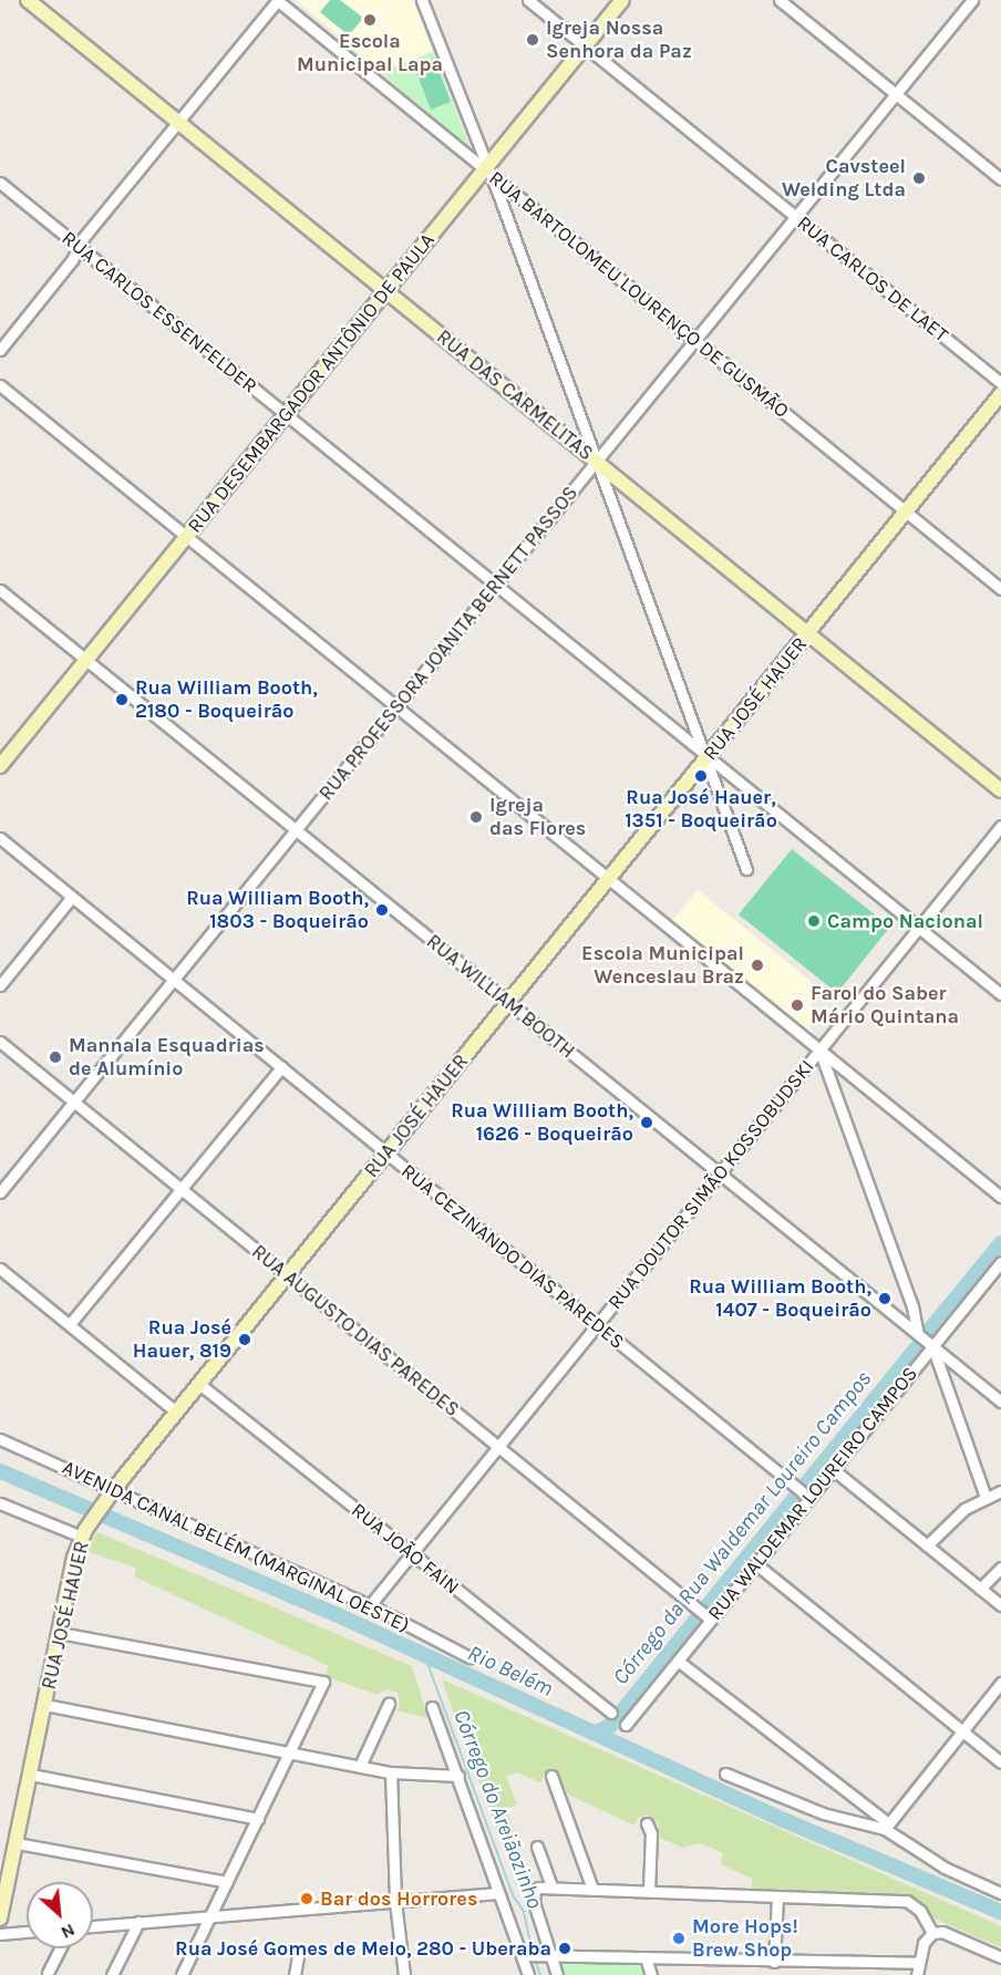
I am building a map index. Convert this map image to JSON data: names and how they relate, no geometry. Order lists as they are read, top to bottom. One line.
{"streets":{"main road":["RUA DESEMBARGADOR ANTÔNIO DE PAULA","RUA DAS CARMELITAS","RUA JOSÉ HAUER"],"street":["RUA CARLOS DE LAET","RUA BARTOLOMEU LOURENÇO DE GUSMÃO","RUA CARLOS ESSENFELDER","RUA PROFESSORA JOANITA BERNETT PASSOS","RUA WILLIAM BOOTH","RUA DOUTOR SIMÃO KOSSOBUDSKI","RUA CEZINANDO DIAS PAREDES","RUA AUGUSTO DIAS PAREDES","RUA WALDEMAR LOUREIRO CAMPOS","AVENIDA CANAL BELÉM (MARGINAL OESTE)","RUA JOÃO FAIN"]},"crossings":[["RUA CARLOS DE LAET","RUA DESEMBARGADOR ANTÔNIO DE PAULA"],["RUA CARLOS DE LAET","RUA PROFESSORA JOANITA BERNETT PASSOS"],["RUA BARTOLOMEU LOURENÇO DE GUSMÃO","RUA DESEMBARGADOR ANTÔNIO DE PAULA"],["RUA BARTOLOMEU LOURENÇO DE GUSMÃO","RUA PROFESSORA JOANITA BERNETT PASSOS"],["RUA BARTOLOMEU LOURENÇO DE GUSMÃO","RUA JOSÉ HAUER"],["RUA CARLOS ESSENFELDER","RUA DESEMBARGADOR ANTÔNIO DE PAULA"],["RUA CARLOS ESSENFELDER","RUA PROFESSORA JOANITA BERNETT PASSOS"],["RUA CARLOS ESSENFELDER","RUA JOSÉ HAUER"],["RUA CARLOS ESSENFELDER","RUA DOUTOR SIMÃO KOSSOBUDSKI"],["RUA DESEMBARGADOR ANTÔNIO DE PAULA","RUA DAS CARMELITAS"],["RUA DESEMBARGADOR ANTÔNIO DE PAULA","RUA WILLIAM BOOTH"],["RUA DAS CARMELITAS","RUA PROFESSORA JOANITA BERNETT PASSOS"],["RUA DAS CARMELITAS","RUA JOSÉ HAUER"],["RUA PROFESSORA JOANITA BERNETT PASSOS","RUA WILLIAM BOOTH"],["RUA PROFESSORA JOANITA BERNETT PASSOS","RUA CEZINANDO DIAS PAREDES"],["RUA PROFESSORA JOANITA BERNETT PASSOS","RUA AUGUSTO DIAS PAREDES"],["RUA JOSÉ HAUER","RUA WILLIAM BOOTH"],["RUA JOSÉ HAUER","RUA CEZINANDO DIAS PAREDES"],["RUA JOSÉ HAUER","RUA AUGUSTO DIAS PAREDES"],["RUA JOSÉ HAUER","AVENIDA CANAL BELÉM (MARGINAL OESTE)"],["RUA JOSÉ HAUER","RUA JOÃO FAIN"],["RUA WILLIAM BOOTH","RUA DOUTOR SIMÃO KOSSOBUDSKI"],["RUA WILLIAM BOOTH","RUA WALDEMAR LOUREIRO CAMPOS"],["RUA DOUTOR SIMÃO KOSSOBUDSKI","RUA CEZINANDO DIAS PAREDES"],["RUA DOUTOR SIMÃO KOSSOBUDSKI","RUA AUGUSTO DIAS PAREDES"],["RUA DOUTOR SIMÃO KOSSOBUDSKI","AVENIDA CANAL BELÉM (MARGINAL OESTE)"],["RUA DOUTOR SIMÃO KOSSOBUDSKI","RUA JOÃO FAIN"],["RUA CEZINANDO DIAS PAREDES","RUA WALDEMAR LOUREIRO CAMPOS"],["RUA AUGUSTO DIAS PAREDES","RUA WALDEMAR LOUREIRO CAMPOS"]],"water":["Córrego da Rua Waldemar Loureiro Campos","Rio Belém","Córrego do Areiãozinho"],"places":["Escola Municipal Lapa","Igreja Nossa Senhora da Paz","Cavsteel Welding Ltda","Rua William Booth, 2180 - Boqueirão","Rua José Hauer, 1351 - Boqueirão","Igreja das Flores","Rua William Booth, 1803 - Boqueirão","Campo Nacional","Escola Municipal Wenceslau Braz","Farol do Saber Mário Quintana","Mannala Esquadrias de Alumínio","Rua William Booth, 1626 - Boqueirão","Rua William Booth, 1407 - Boqueirão","Rua José Hauer, 819","Bar dos Horrores","More Hops! Brew Shop","Rua José Gomes de Melo, 280 - Uberaba"],"north":"bottom right"}
